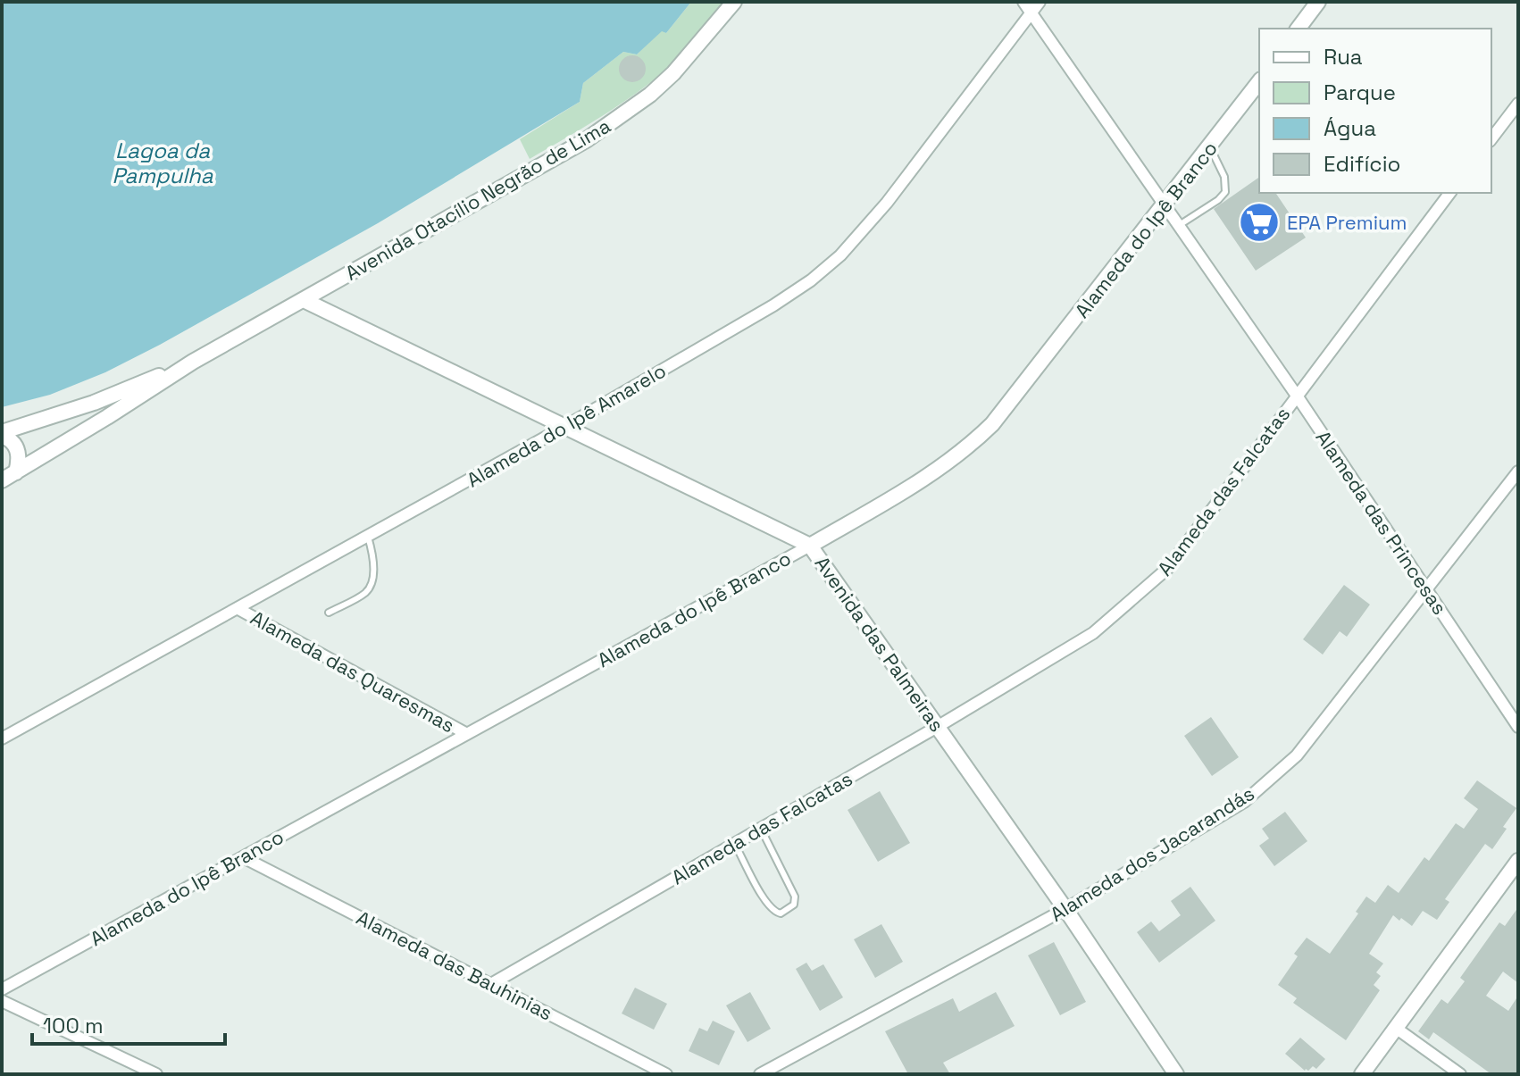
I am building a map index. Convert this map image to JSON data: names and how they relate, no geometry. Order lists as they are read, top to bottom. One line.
{"streets":{"street":["Avenida Otacílio Negrão de Lima","Alameda do Ipê Branco","Alameda do Ipê Amarelo","Alameda das Falcatas","Alameda das Princesas","Avenida das Palmeiras","Alameda das Quaresmas","Alameda dos Jacarandás","Alameda das Bauhinias"]},"crossings":[["Avenida Otacílio Negrão de Lima","Avenida das Palmeiras"],["Alameda do Ipê Branco","Alameda das Princesas"],["Alameda do Ipê Branco","Avenida das Palmeiras"],["Alameda do Ipê Branco","Alameda das Quaresmas"],["Alameda do Ipê Branco","Alameda das Bauhinias"],["Alameda do Ipê Amarelo","Alameda das Princesas"],["Alameda do Ipê Amarelo","Avenida das Palmeiras"],["Alameda do Ipê Amarelo","Alameda das Quaresmas"],["Alameda das Falcatas","Alameda das Princesas"],["Alameda das Falcatas","Avenida das Palmeiras"],["Alameda das Falcatas","Alameda das Bauhinias"],["Alameda das Princesas","Alameda dos Jacarandás"],["Avenida das Palmeiras","Alameda dos Jacarandás"]],"water":["Lagoa da Pampulha"],"places":{"supermarket":["EPA Premium"]},"legend":["Rua","Parque","Água","Edifício"],"scale_bar":"100 m"}
